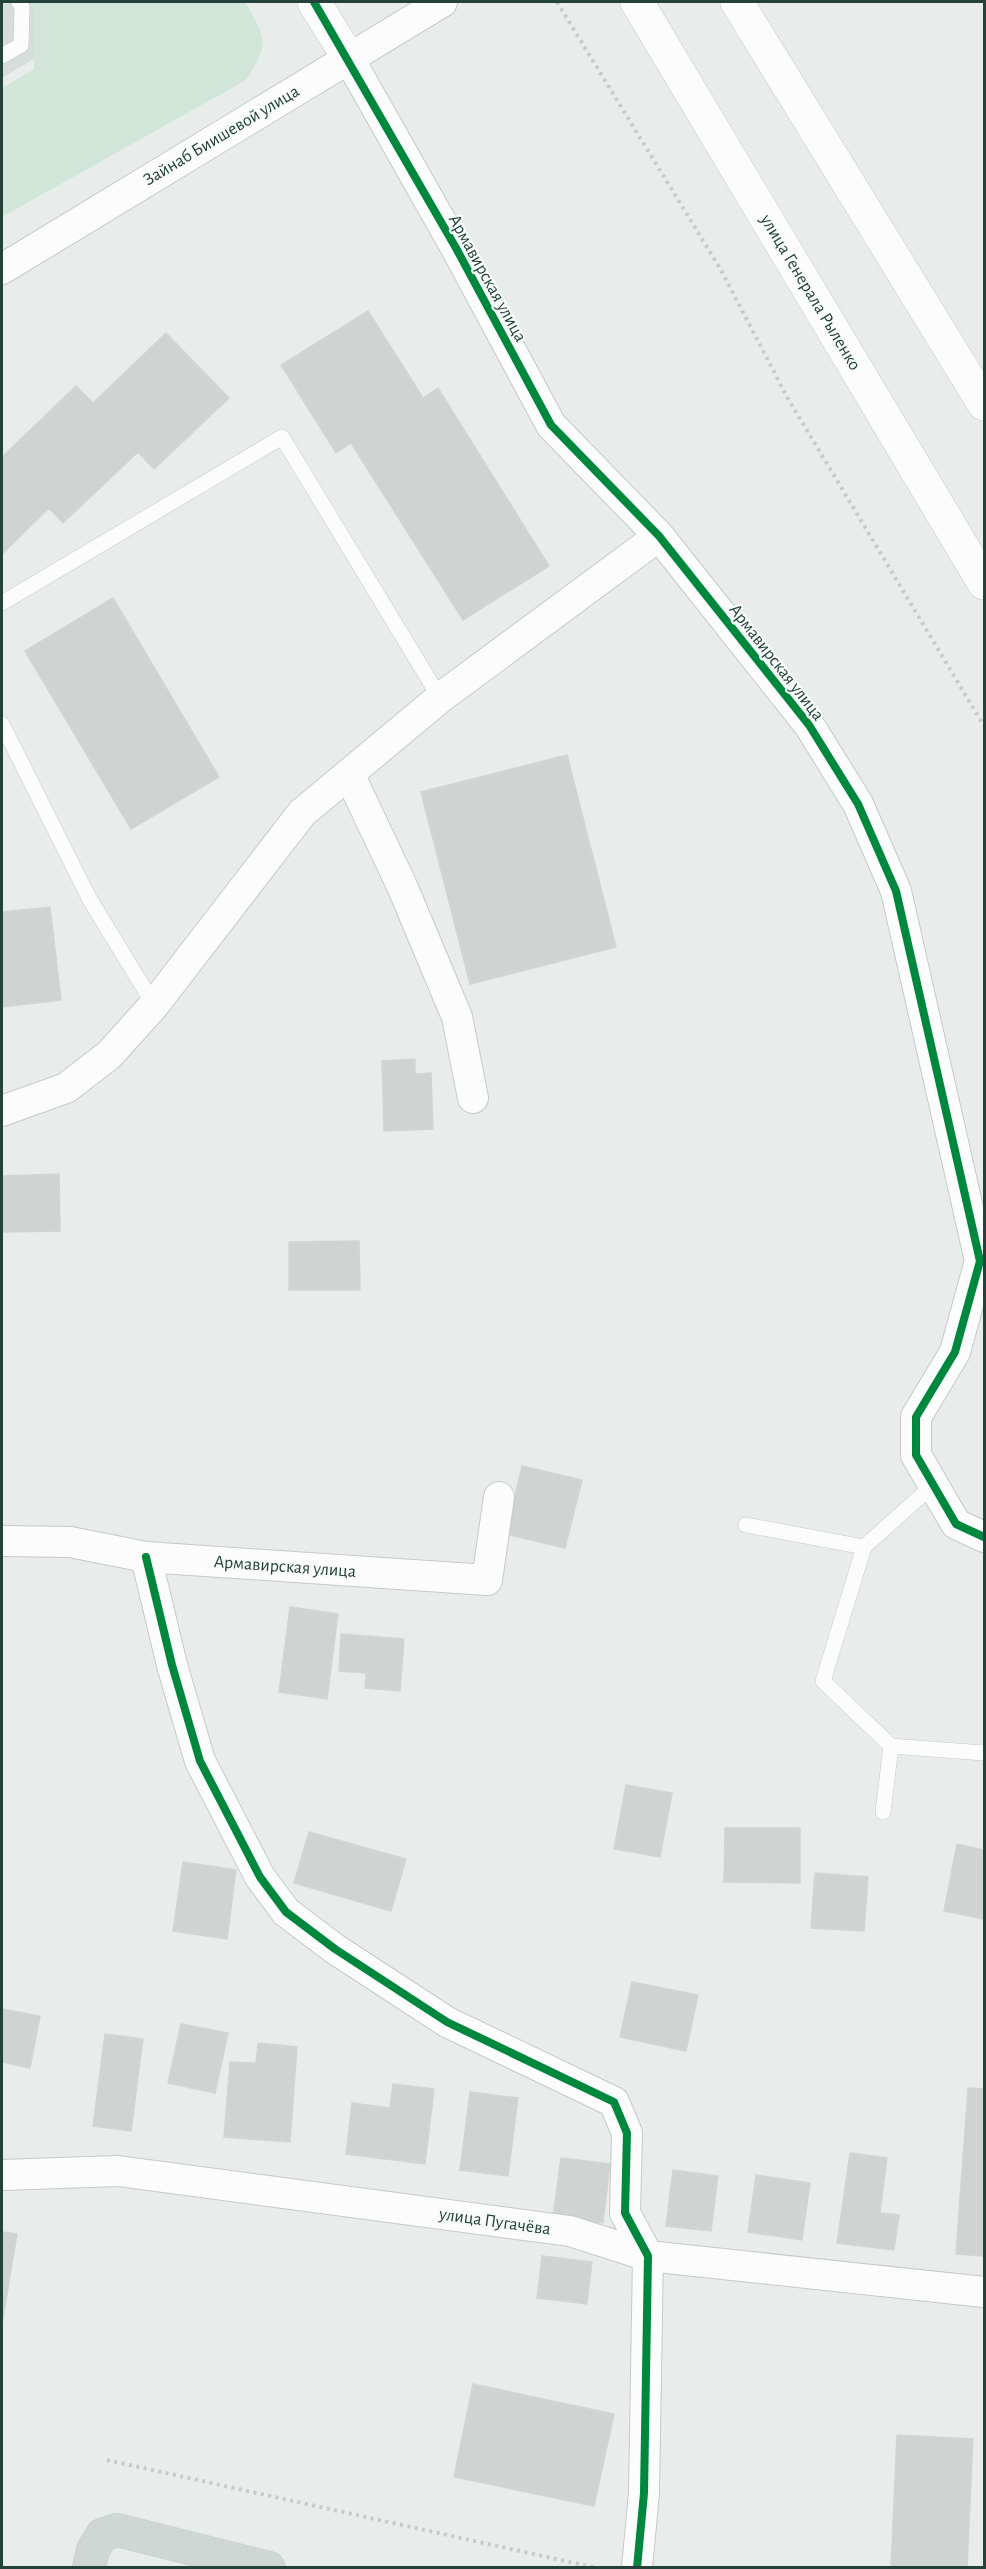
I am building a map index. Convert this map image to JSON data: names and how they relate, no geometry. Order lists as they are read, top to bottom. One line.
{"streets":{"main road":["Армавирская улица","улица Генерала Рыленко"],"street":["Зайнаб Биишевой улица","улица Пугачёва"]},"crossings":[["Зайнаб Биишевой улица","Армавирская улица"]]}
